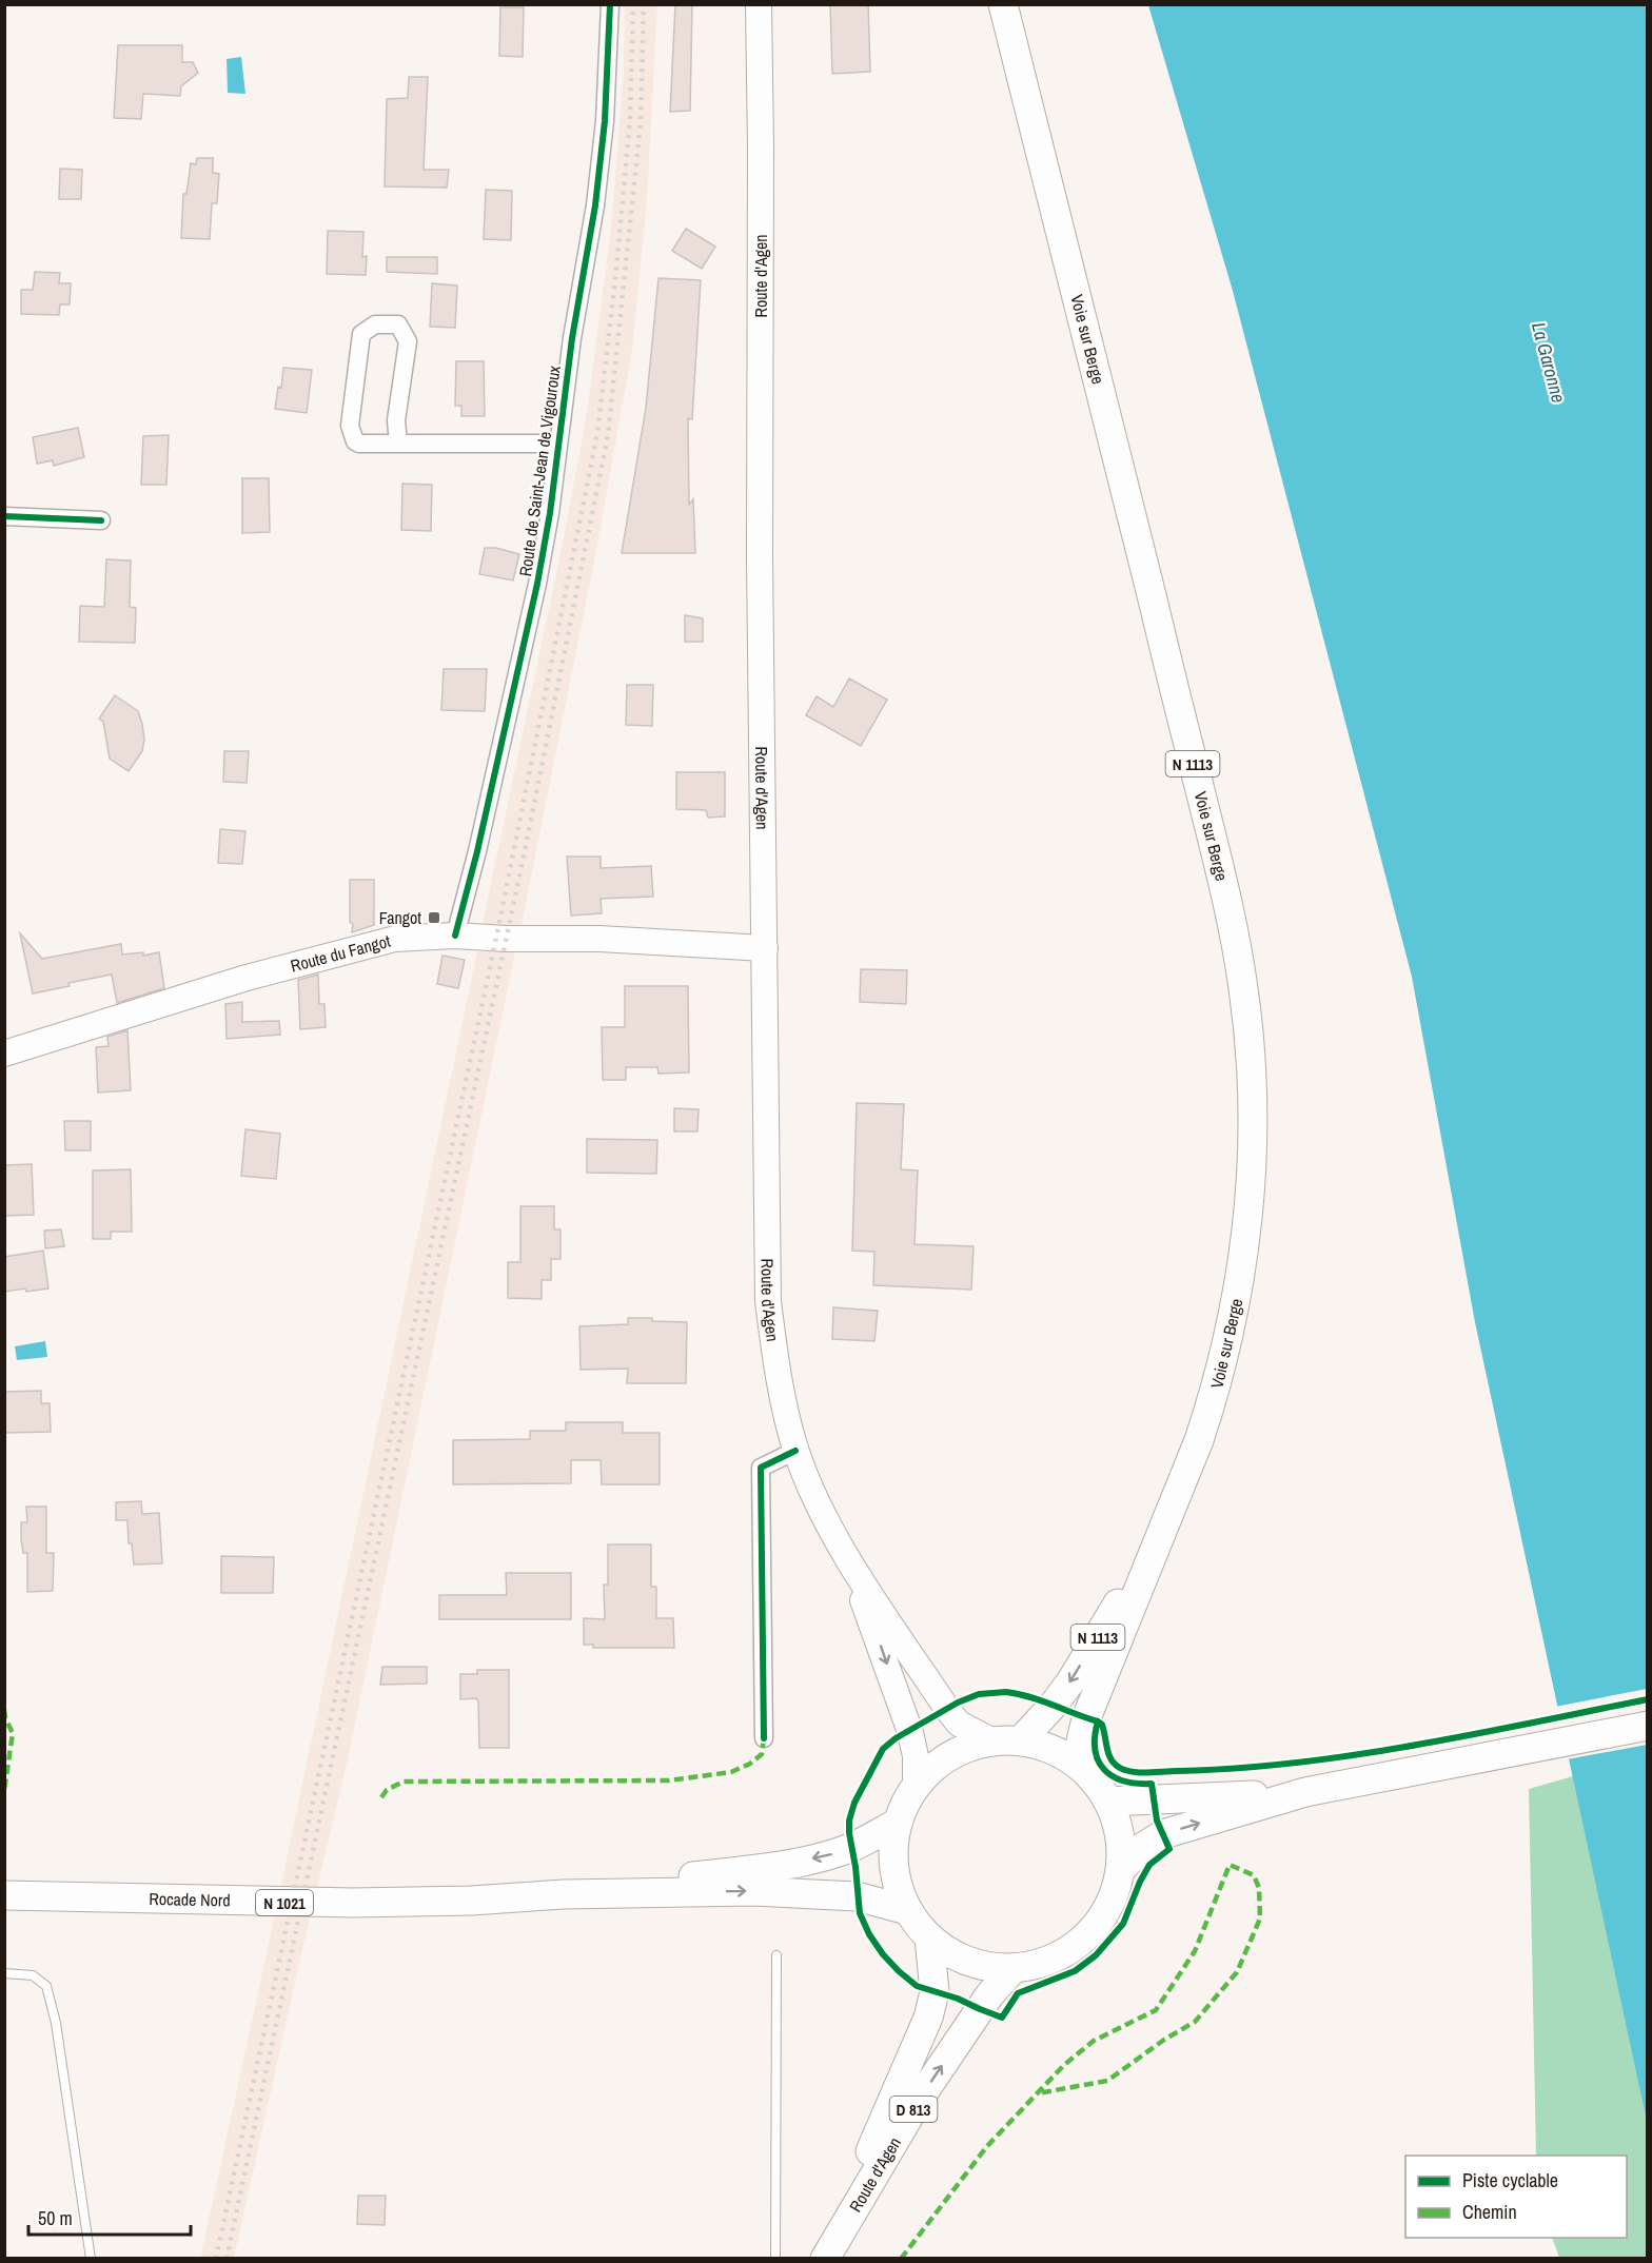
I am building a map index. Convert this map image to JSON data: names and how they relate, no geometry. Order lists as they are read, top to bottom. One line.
{"streets":{"main road":["Route d'Agen","Voie sur Berge","N 1113","Route du Fangot","Rocade Nord","N 1021","D 813"],"street":["Route de Saint-Jean de Vigouroux"]},"crossings":[["Route d'Agen","Route du Fangot"],["Voie sur Berge","N 1113"],["Route de Saint-Jean de Vigouroux","Route du Fangot"],["Rocade Nord","N 1021"]],"water":["La Garonne"],"places":{"transit":["Fangot"]},"legend":["Piste cyclable","Chemin"],"scale_bar":"50 m"}
